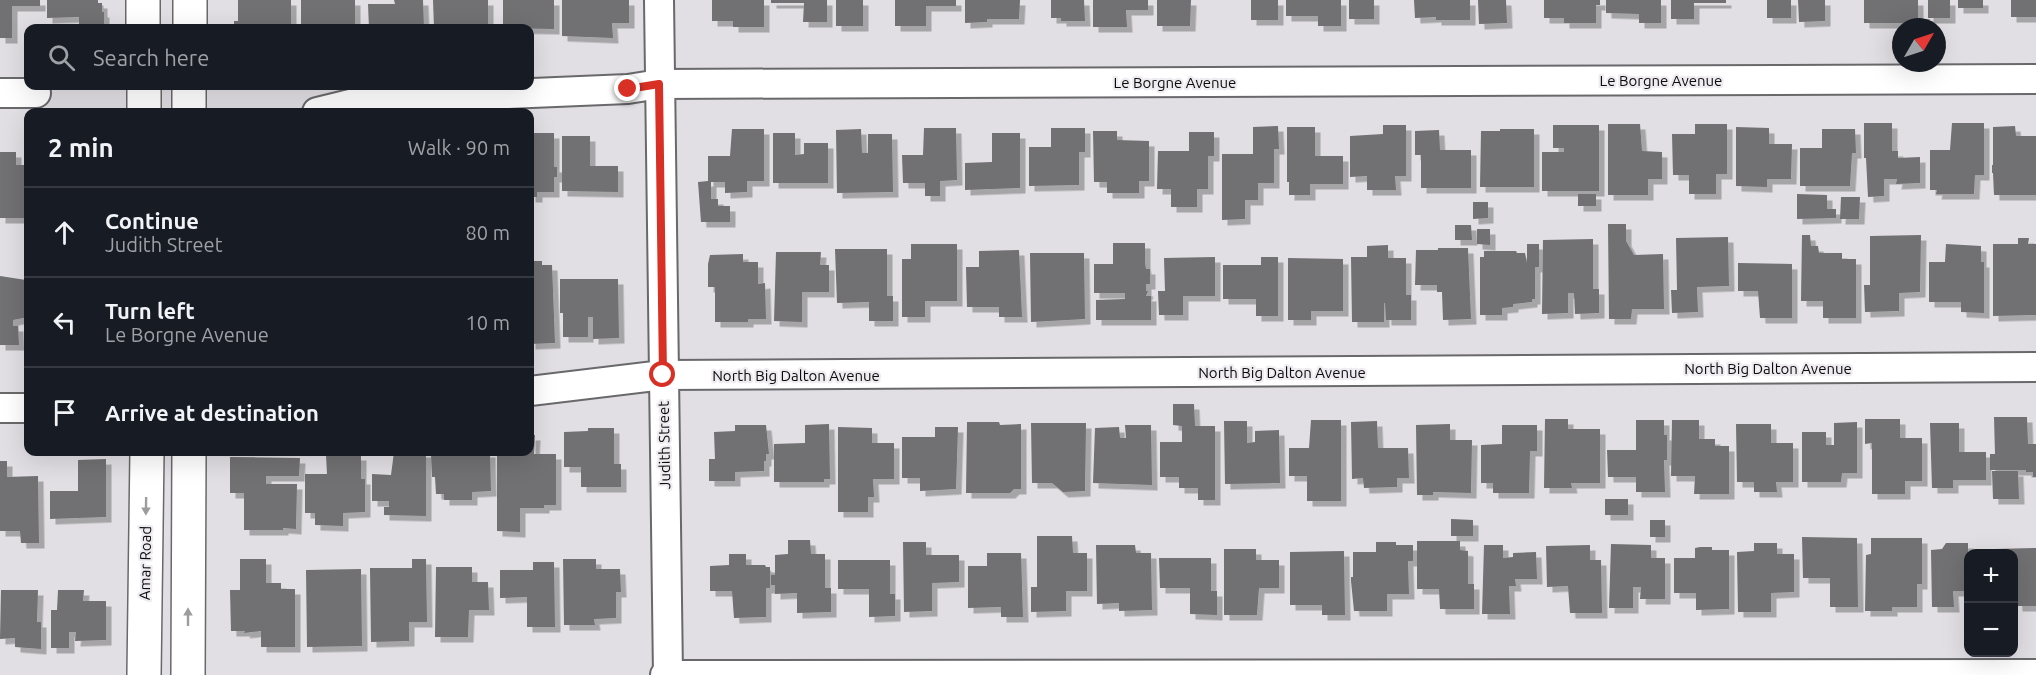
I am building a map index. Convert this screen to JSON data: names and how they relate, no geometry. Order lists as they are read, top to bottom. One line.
{"streets":{"main road":["Amar Road"],"street":["Le Borgne Avenue","North Big Dalton Avenue","Judith Street"]},"crossings":[["Le Borgne Avenue","Judith Street"],["North Big Dalton Avenue","Judith Street"]],"north":"top right","page":{"search":"Search here","heading":["2 min","Walk · 90 m"],"list":[["Continue","Judith Street","80 m"],["Turn left","Le Borgne Avenue","10 m"],"Arrive at destination"],"map_buttons":["+","−"]}}
